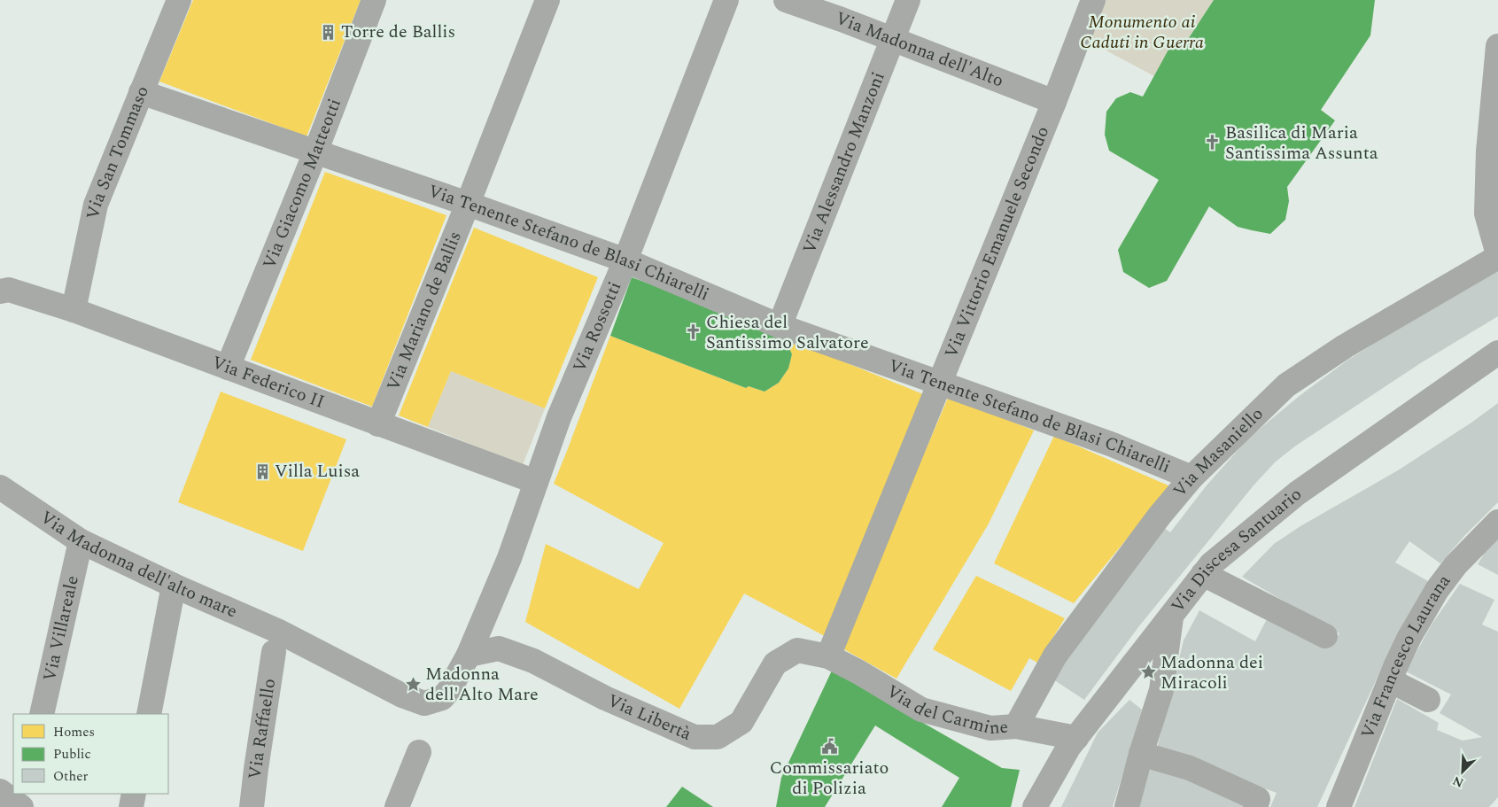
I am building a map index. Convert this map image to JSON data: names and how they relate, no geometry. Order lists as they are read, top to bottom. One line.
{"streets":{"street":["Via Madonna dell'Alto","Via San Tommaso","Via Alessandro Manzoni","Via Giacomo Matteotti","Via Vittorio Emanuele Secondo","Via Tenente Stefano de Blasi Chiarelli","Via Mariano de Ballis","Via Rossotti","Via Federico II","Via Masaniello","Via Discesa Santuario","Via Madonna dell'alto mare","Via Villareale","Via Francesco Laurana","Via del Carmine","Via Libertà","Via Raffaello"]},"crossings":[["Via Madonna dell'Alto","Via Alessandro Manzoni"],["Via Madonna dell'Alto","Via Vittorio Emanuele Secondo"],["Via San Tommaso","Via Tenente Stefano de Blasi Chiarelli"],["Via San Tommaso","Via Federico II"],["Via Alessandro Manzoni","Via Tenente Stefano de Blasi Chiarelli"],["Via Giacomo Matteotti","Via Tenente Stefano de Blasi Chiarelli"],["Via Giacomo Matteotti","Via Federico II"],["Via Vittorio Emanuele Secondo","Via Tenente Stefano de Blasi Chiarelli"],["Via Vittorio Emanuele Secondo","Via del Carmine"],["Via Vittorio Emanuele Secondo","Via Libertà"],["Via Tenente Stefano de Blasi Chiarelli","Via Mariano de Ballis"],["Via Tenente Stefano de Blasi Chiarelli","Via Rossotti"],["Via Tenente Stefano de Blasi Chiarelli","Via Masaniello"],["Via Mariano de Ballis","Via Federico II"],["Via Rossotti","Via Federico II"],["Via Rossotti","Via Madonna dell'alto mare"],["Via Rossotti","Via Libertà"],["Via Masaniello","Via del Carmine"],["Via Discesa Santuario","Via del Carmine"],["Via Madonna dell'alto mare","Via Villareale"],["Via Madonna dell'alto mare","Via Libertà"],["Via Madonna dell'alto mare","Via Raffaello"],["Via del Carmine","Via Libertà"]],"parks":["Monumento ai Caduti in Guerra"],"places":{"building":["Torre de Ballis","Villa Luisa"],"church":["Basilica di Maria Santissima Assunta","Chiesa del Santissimo Salvatore"],"place":["Madonna dei Miracoli","Madonna dell'Alto Mare"],"public building":["Commissariato di Polizia"]},"legend":["Homes","Public","Other"],"north":"bottom left"}
